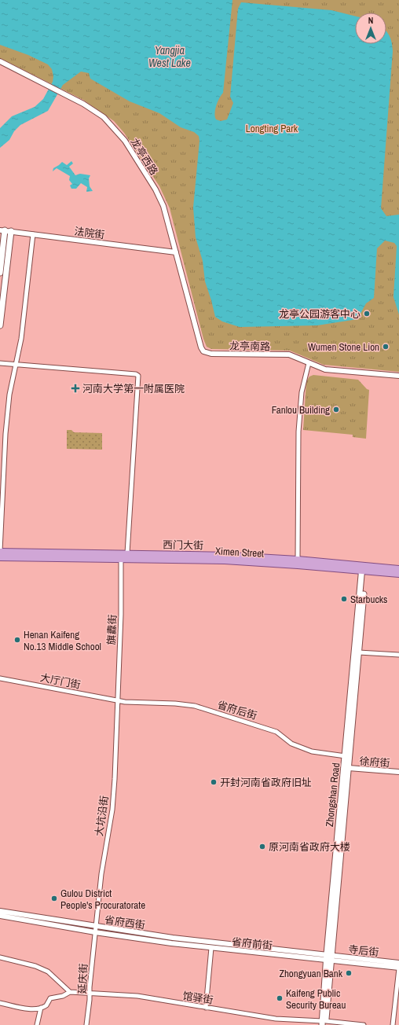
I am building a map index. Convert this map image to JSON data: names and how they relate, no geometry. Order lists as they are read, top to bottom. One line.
{"streets":{"main road":["西门大街","Ximen Street","Zhongshan Road"],"street":["龙亭西路","法院街","龙亭南路","旗纛街","大厅门街","省府后街","徐府街","大坑沿街","省府西街","省府前街","寺后街","延庆街","馆驿街"]},"crossings":[["龙亭西路","法院街"],["龙亭西路","龙亭南路"],["法院街","龙亭南路"],["西门大街","Ximen Street"],["西门大街","Zhongshan Road"],["Ximen Street","旗纛街"],["Ximen Street","Zhongshan Road"],["旗纛街","大厅门街"],["旗纛街","省府后街"],["旗纛街","大坑沿街"],["大厅门街","省府后街"],["大厅门街","大坑沿街"],["省府后街","Zhongshan Road"],["省府后街","大坑沿街"],["徐府街","Zhongshan Road"],["Zhongshan Road","省府前街"],["Zhongshan Road","寺后街"],["Zhongshan Road","馆驿街"],["大坑沿街","省府西街"],["大坑沿街","延庆街"],["省府西街","省府前街"],["省府西街","延庆街"],["省府前街","寺后街"],["延庆街","馆驿街"]],"water":["Yangjia West Lake"],"parks":["Longting Park"],"places":{"other":["龙亭公园游客中心","Wumen Stone Lion","Fanlou Building","Starbucks","Henan Kaifeng No.13 Middle School","开封河南省政府旧址","原河南省政府大楼","Gulou District People's Procuratorate","Zhongyuan Bank","Kaifeng Public Security Bureau"],"health":["河南大学第一附属医院"]},"north":"top"}
